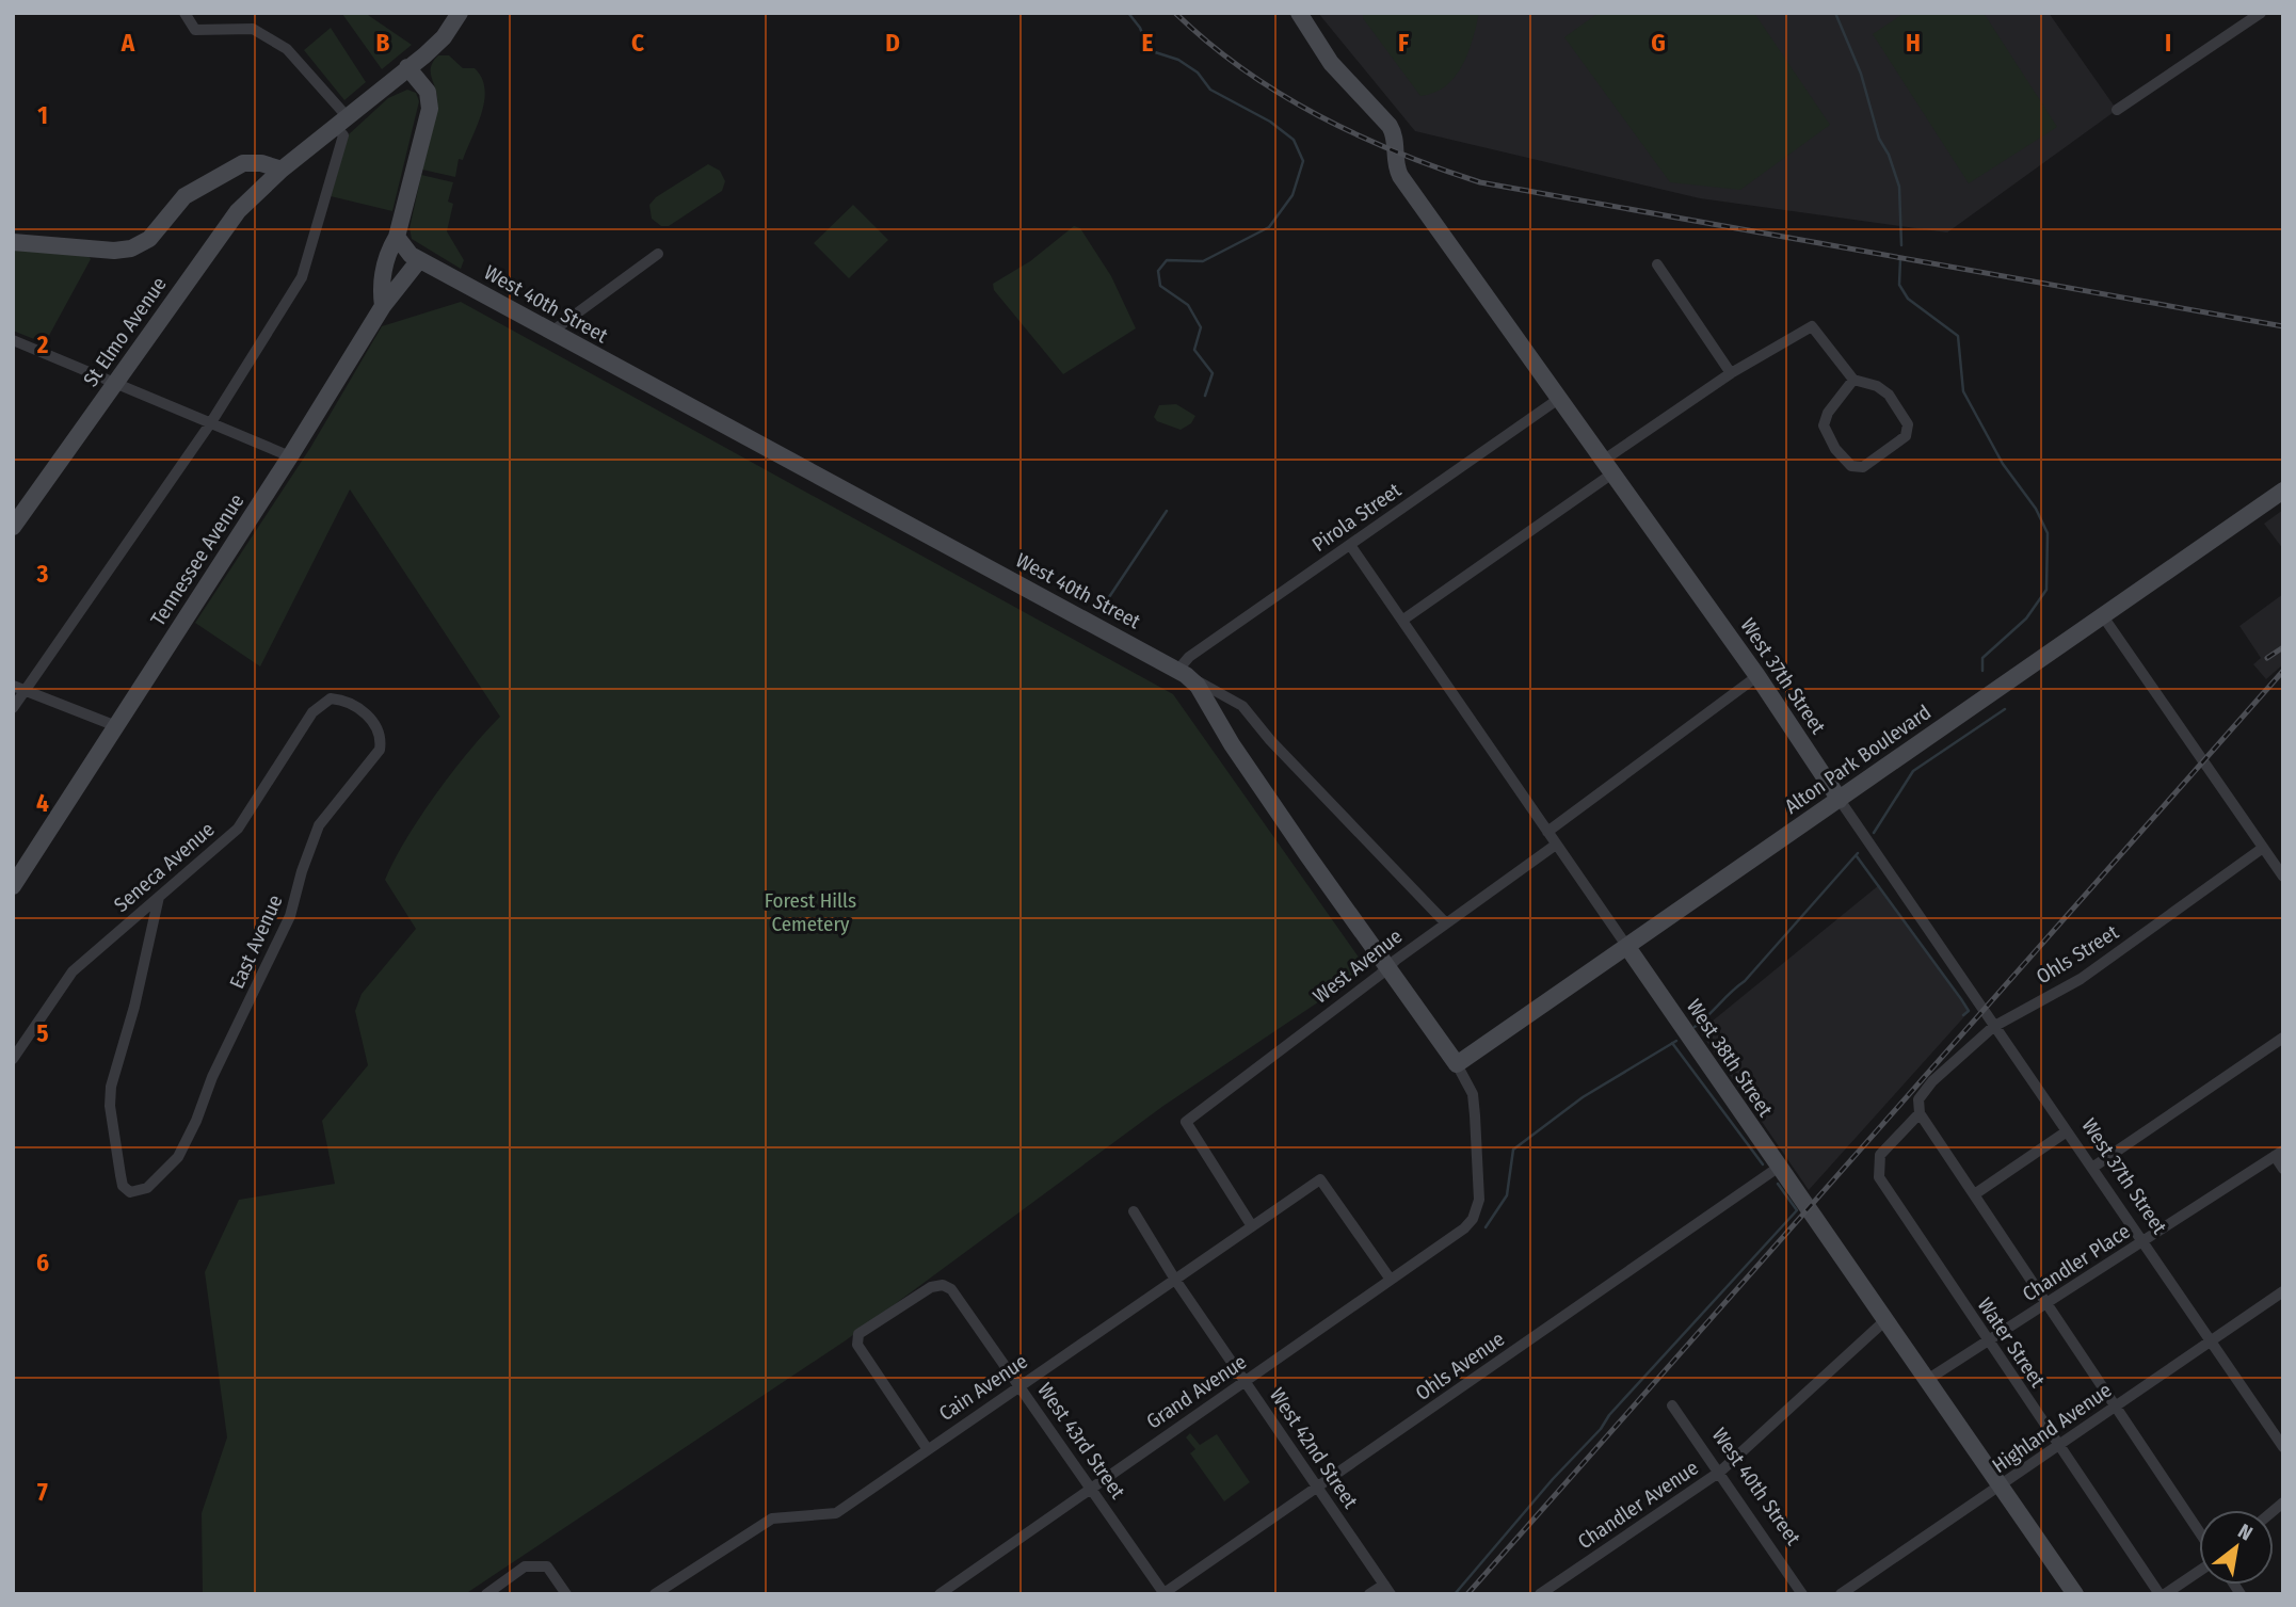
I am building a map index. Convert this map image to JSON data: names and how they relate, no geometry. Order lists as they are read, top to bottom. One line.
{"streets":{"main road":["West 40th Street","St Elmo Avenue","Tennessee Avenue","West 37th Street","Alton Park Boulevard","West 38th Street"],"street":["Pirola Street","Seneca Avenue","East Avenue","Ohls Street","West Avenue","Chandler Place","Water Street","Ohls Avenue","Cain Avenue","Grand Avenue","Highland Avenue","West 43rd Street","West 42nd Street","Chandler Avenue"]},"crossings":[["West 40th Street","Pirola Street"],["West 40th Street","Tennessee Avenue"],["West 40th Street","Alton Park Boulevard"],["West 40th Street","West Avenue"],["West 40th Street","Grand Avenue"],["West 40th Street","Chandler Avenue"],["Pirola Street","West 37th Street"],["Pirola Street","West 38th Street"],["West 37th Street","Alton Park Boulevard"],["West 37th Street","Ohls Street"],["West 37th Street","Chandler Place"],["West 37th Street","Highland Avenue"],["Alton Park Boulevard","West 38th Street"],["Seneca Avenue","East Avenue"],["Ohls Street","Water Street"],["West Avenue","West 38th Street"],["West Avenue","Cain Avenue"],["West 38th Street","Chandler Place"],["West 38th Street","Ohls Avenue"],["West 38th Street","Highland Avenue"],["West 38th Street","Chandler Avenue"],["Chandler Place","Water Street"],["Water Street","Highland Avenue"],["Ohls Avenue","West 43rd Street"],["Ohls Avenue","West 42nd Street"],["Cain Avenue","Grand Avenue"],["Cain Avenue","West 43rd Street"],["Cain Avenue","West 42nd Street"],["Grand Avenue","West 43rd Street"],["Grand Avenue","West 42nd Street"]],"parks":["Forest Hills Cemetery"],"north":"top right","grid":{"columns":["A","B","C","D","E","F","G","H","I"],"rows":["1","2","3","4","5","6","7"]}}
